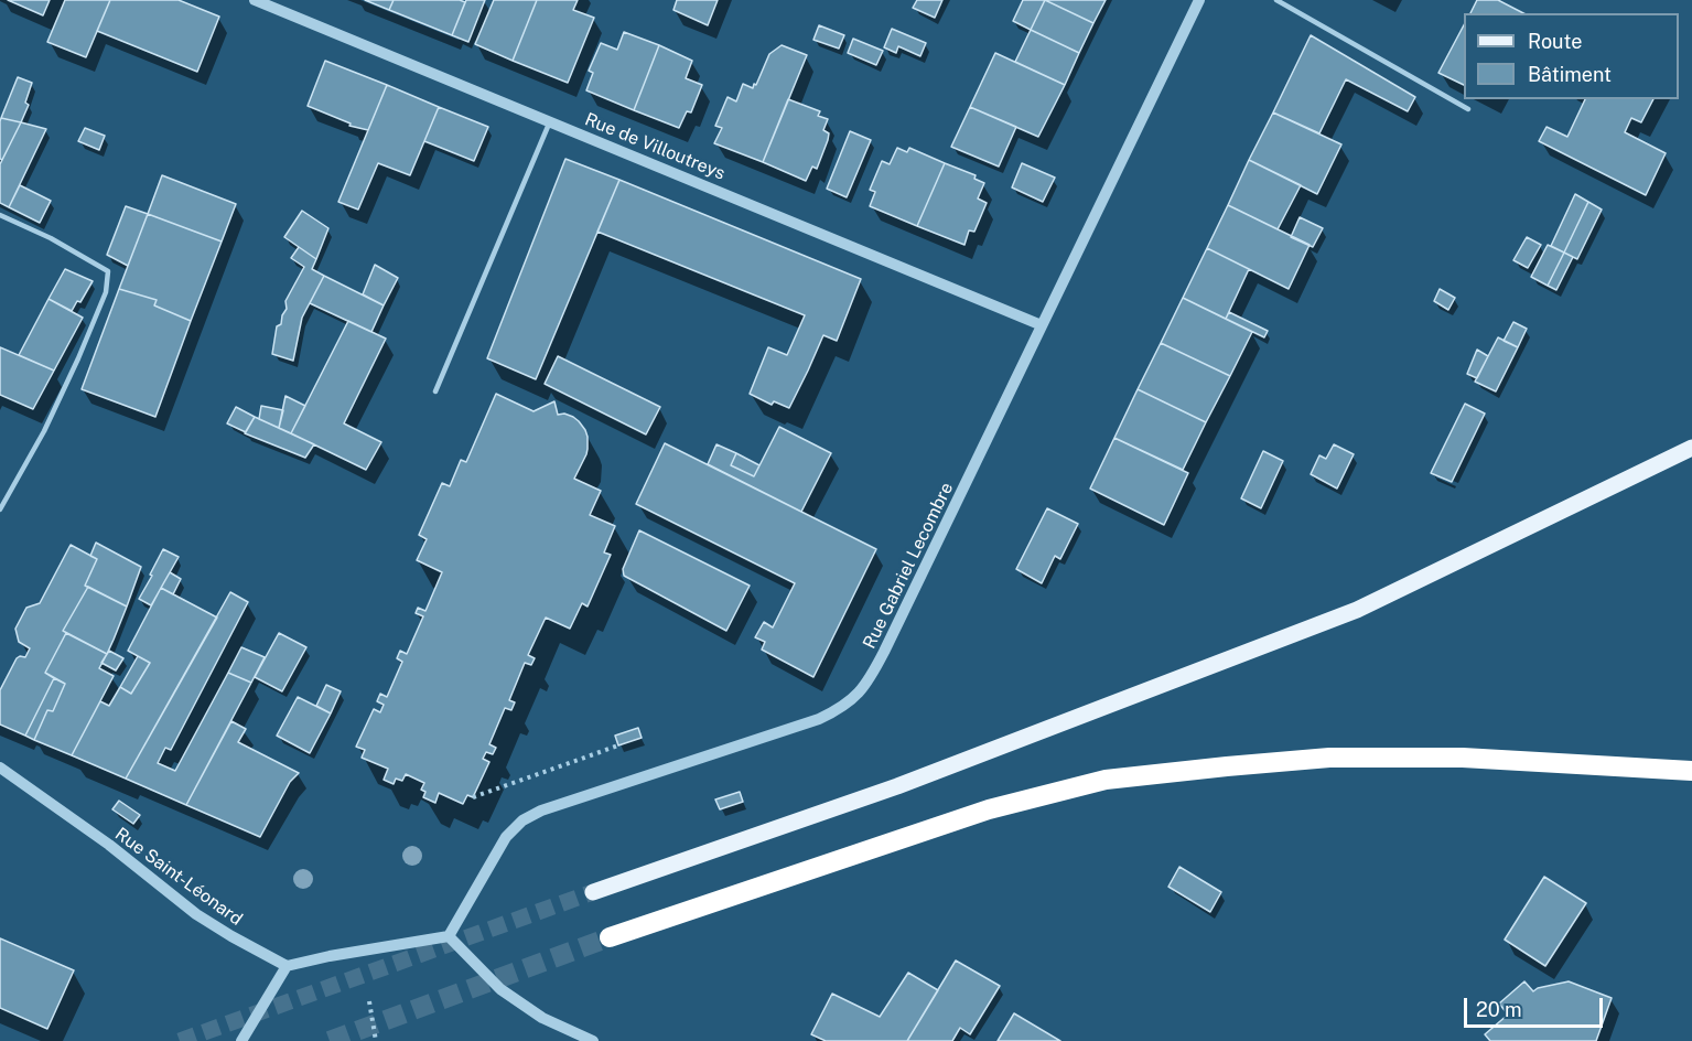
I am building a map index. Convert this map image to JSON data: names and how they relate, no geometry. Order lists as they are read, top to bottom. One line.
{"streets":{"street":["Rue de Villoutreys","Rue Gabriel Lecombre","Rue Saint-Léonard"]},"crossings":[["Rue de Villoutreys","Rue Gabriel Lecombre"]],"legend":["Route","Bâtiment"],"scale_bar":"20 m"}
